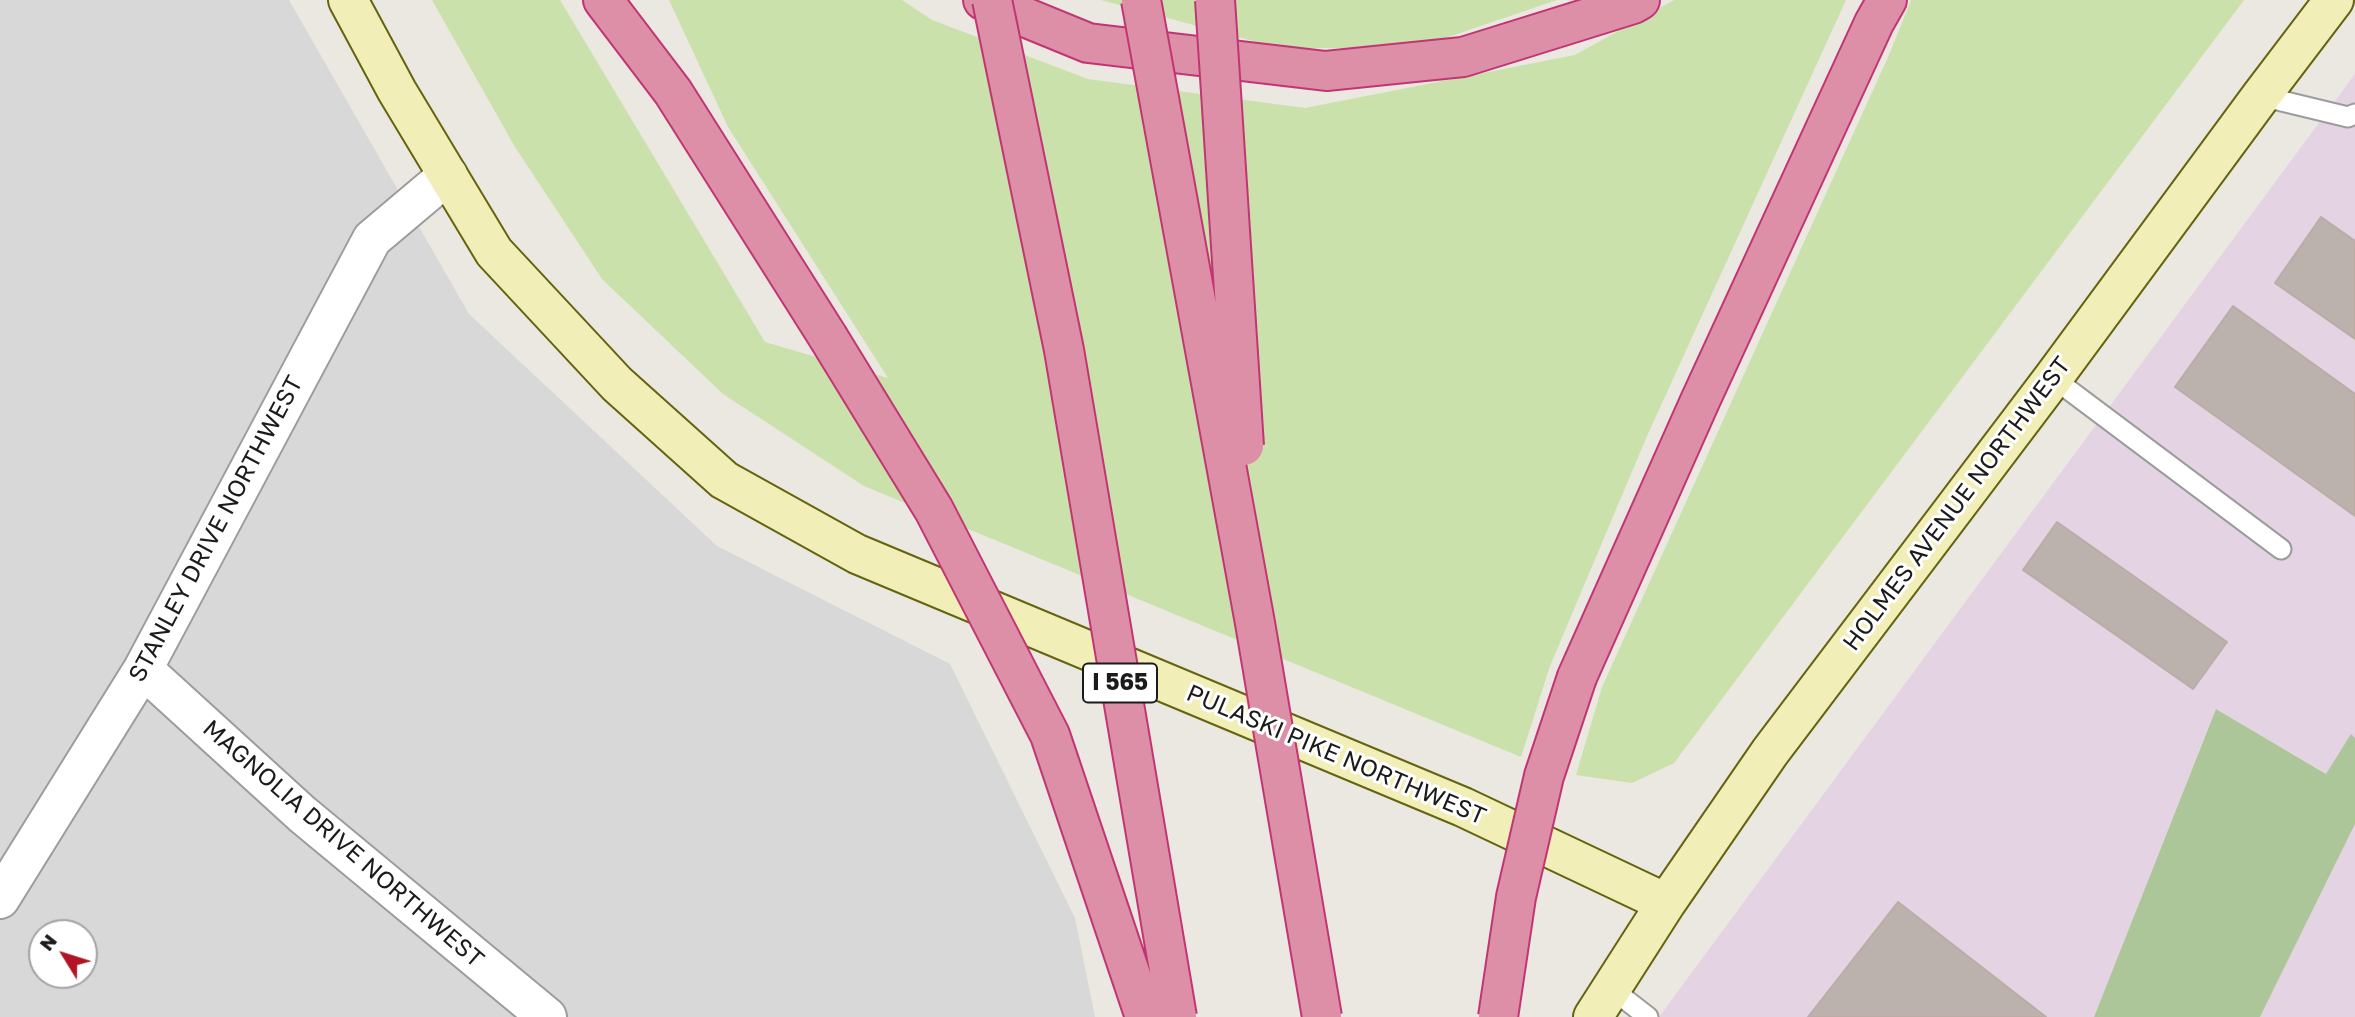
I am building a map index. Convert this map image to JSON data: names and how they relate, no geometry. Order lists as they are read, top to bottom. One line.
{"streets":{"highway":["I 565"],"main road":["HOLMES AVENUE NORTHWEST","PULASKI PIKE NORTHWEST"],"street":["STANLEY DRIVE NORTHWEST","MAGNOLIA DRIVE NORTHWEST"]},"crossings":[["HOLMES AVENUE NORTHWEST","PULASKI PIKE NORTHWEST"],["STANLEY DRIVE NORTHWEST","PULASKI PIKE NORTHWEST"],["STANLEY DRIVE NORTHWEST","MAGNOLIA DRIVE NORTHWEST"]],"north":"top left"}
